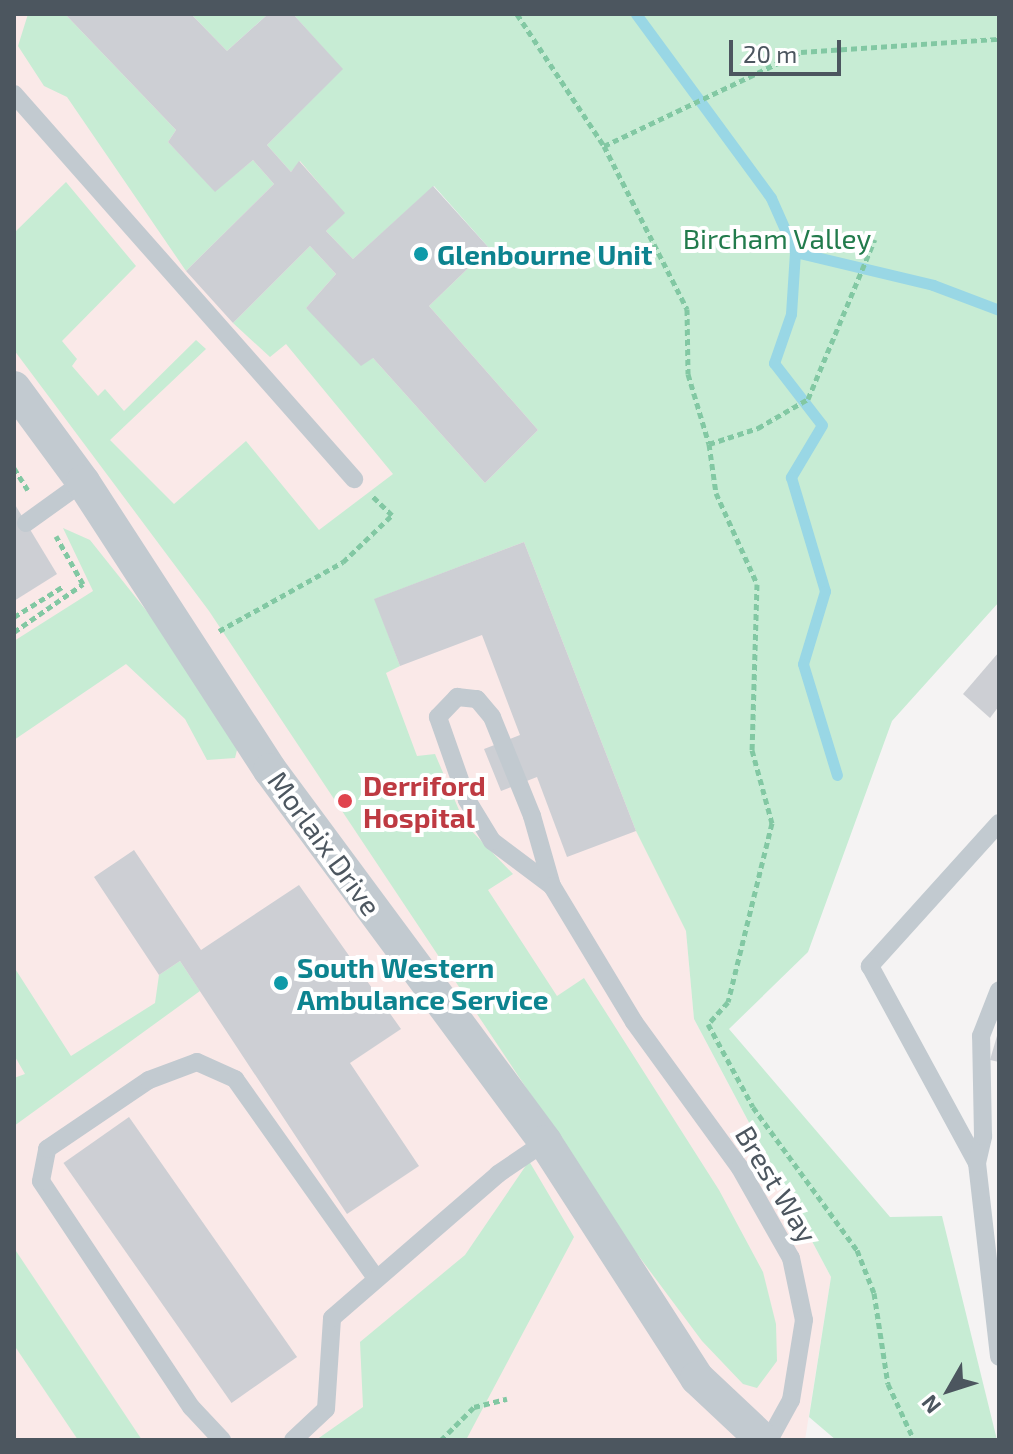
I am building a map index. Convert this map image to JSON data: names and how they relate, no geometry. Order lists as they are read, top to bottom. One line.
{"streets":{"street":["Morlaix Drive"],"lane":["Brest Way"]},"crossings":[["Morlaix Drive","Brest Way"]],"parks":["Bircham Valley"],"places":["Glenbourne Unit","Derriford Hospital","South Western Ambulance Service"],"scale_bar":"20 m","north":"bottom left"}
